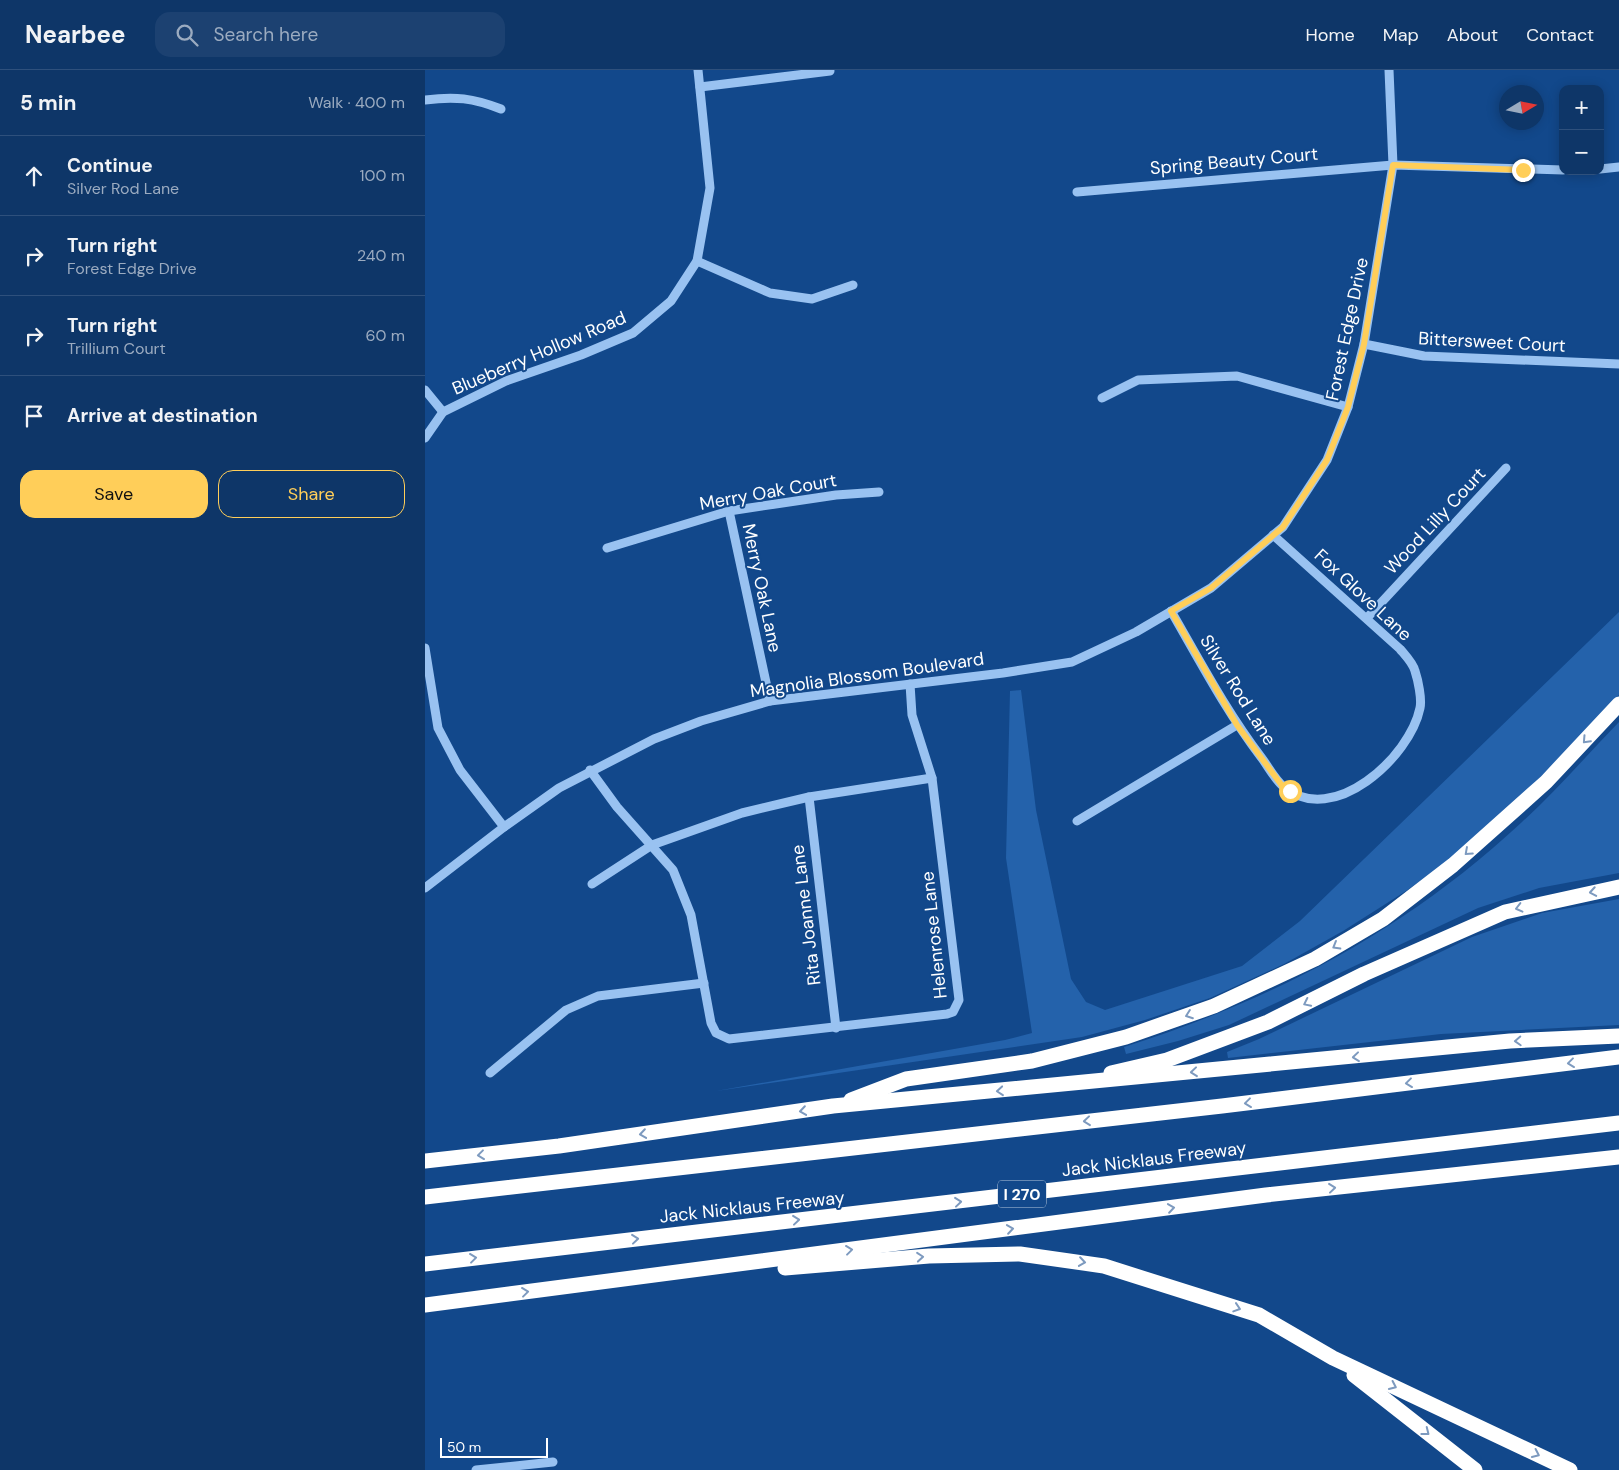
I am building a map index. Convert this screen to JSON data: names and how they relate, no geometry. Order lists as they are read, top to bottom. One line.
{"streets":{"highway":["Jack Nicklaus Freeway","I 270"],"street":["Spring Beauty Court","Forest Edge Drive","Bittersweet Court","Blueberry Hollow Road","Merry Oak Court","Wood Lilly Court","Merry Oak Lane","Fox Glove Lane","Magnolia Blossom Boulevard","Silver Rod Lane","Rita Joanne Lane","Helenrose Lane"]},"crossings":[["Spring Beauty Court","Forest Edge Drive"],["Forest Edge Drive","Bittersweet Court"],["Forest Edge Drive","Fox Glove Lane"],["Forest Edge Drive","Magnolia Blossom Boulevard"],["Forest Edge Drive","Silver Rod Lane"],["Merry Oak Court","Merry Oak Lane"],["Wood Lilly Court","Fox Glove Lane"],["Merry Oak Lane","Magnolia Blossom Boulevard"],["Fox Glove Lane","Silver Rod Lane"],["Magnolia Blossom Boulevard","Helenrose Lane"],["Rita Joanne Lane","Helenrose Lane"]],"scale_bar":"50 m","north":"right","page":{"header":"Nearbee","search":"Search here","nav":["Home","Map","About","Contact"],"heading":["5 min","Walk · 400 m"],"map_buttons":["+","−"],"list":[["Continue","Silver Rod Lane","100 m"],["Turn right","Forest Edge Drive","240 m"],["Turn right","Trillium Court","60 m"],"Arrive at destination"],"buttons":["Save","Share"],"scale":"50 m"}}
